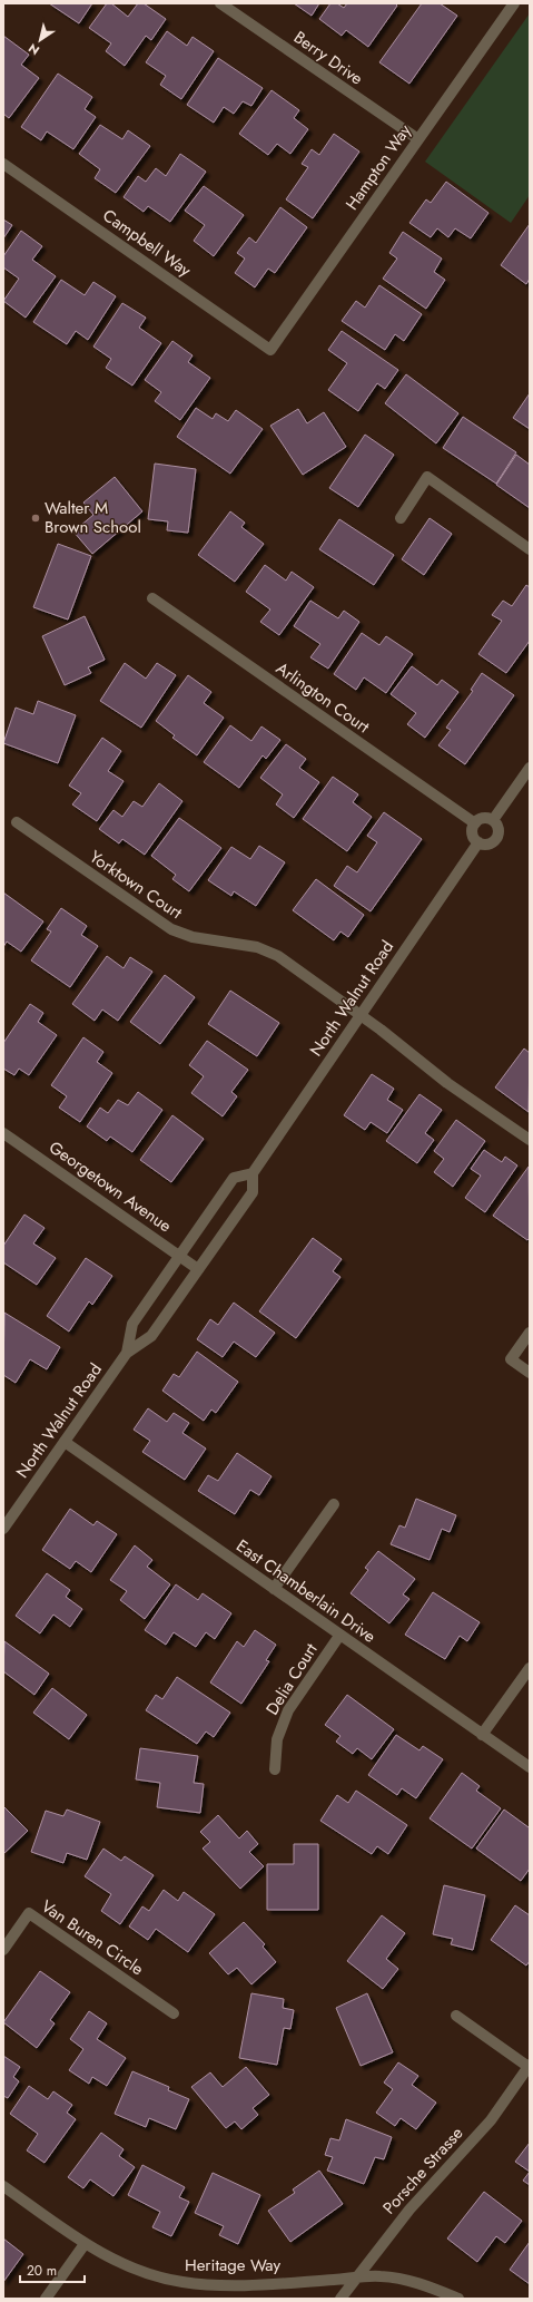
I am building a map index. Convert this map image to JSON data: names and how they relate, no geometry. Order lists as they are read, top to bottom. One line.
{"streets":{"street":["Berry Drive","Hampton Way","Campbell Way","Arlington Court","Yorktown Court","North Walnut Road","Georgetown Avenue","East Chamberlain Drive","Delia Court","Van Buren Circle","Porsche Strasse","Heritage Way"]},"crossings":[["Berry Drive","Hampton Way"],["Hampton Way","Campbell Way"],["Arlington Court","North Walnut Road"],["Yorktown Court","North Walnut Road"],["North Walnut Road","Georgetown Avenue"],["North Walnut Road","East Chamberlain Drive"],["East Chamberlain Drive","Delia Court"],["Porsche Strasse","Heritage Way"]],"places":["Walter M Brown School"],"scale_bar":"20 m","north":"bottom left"}
